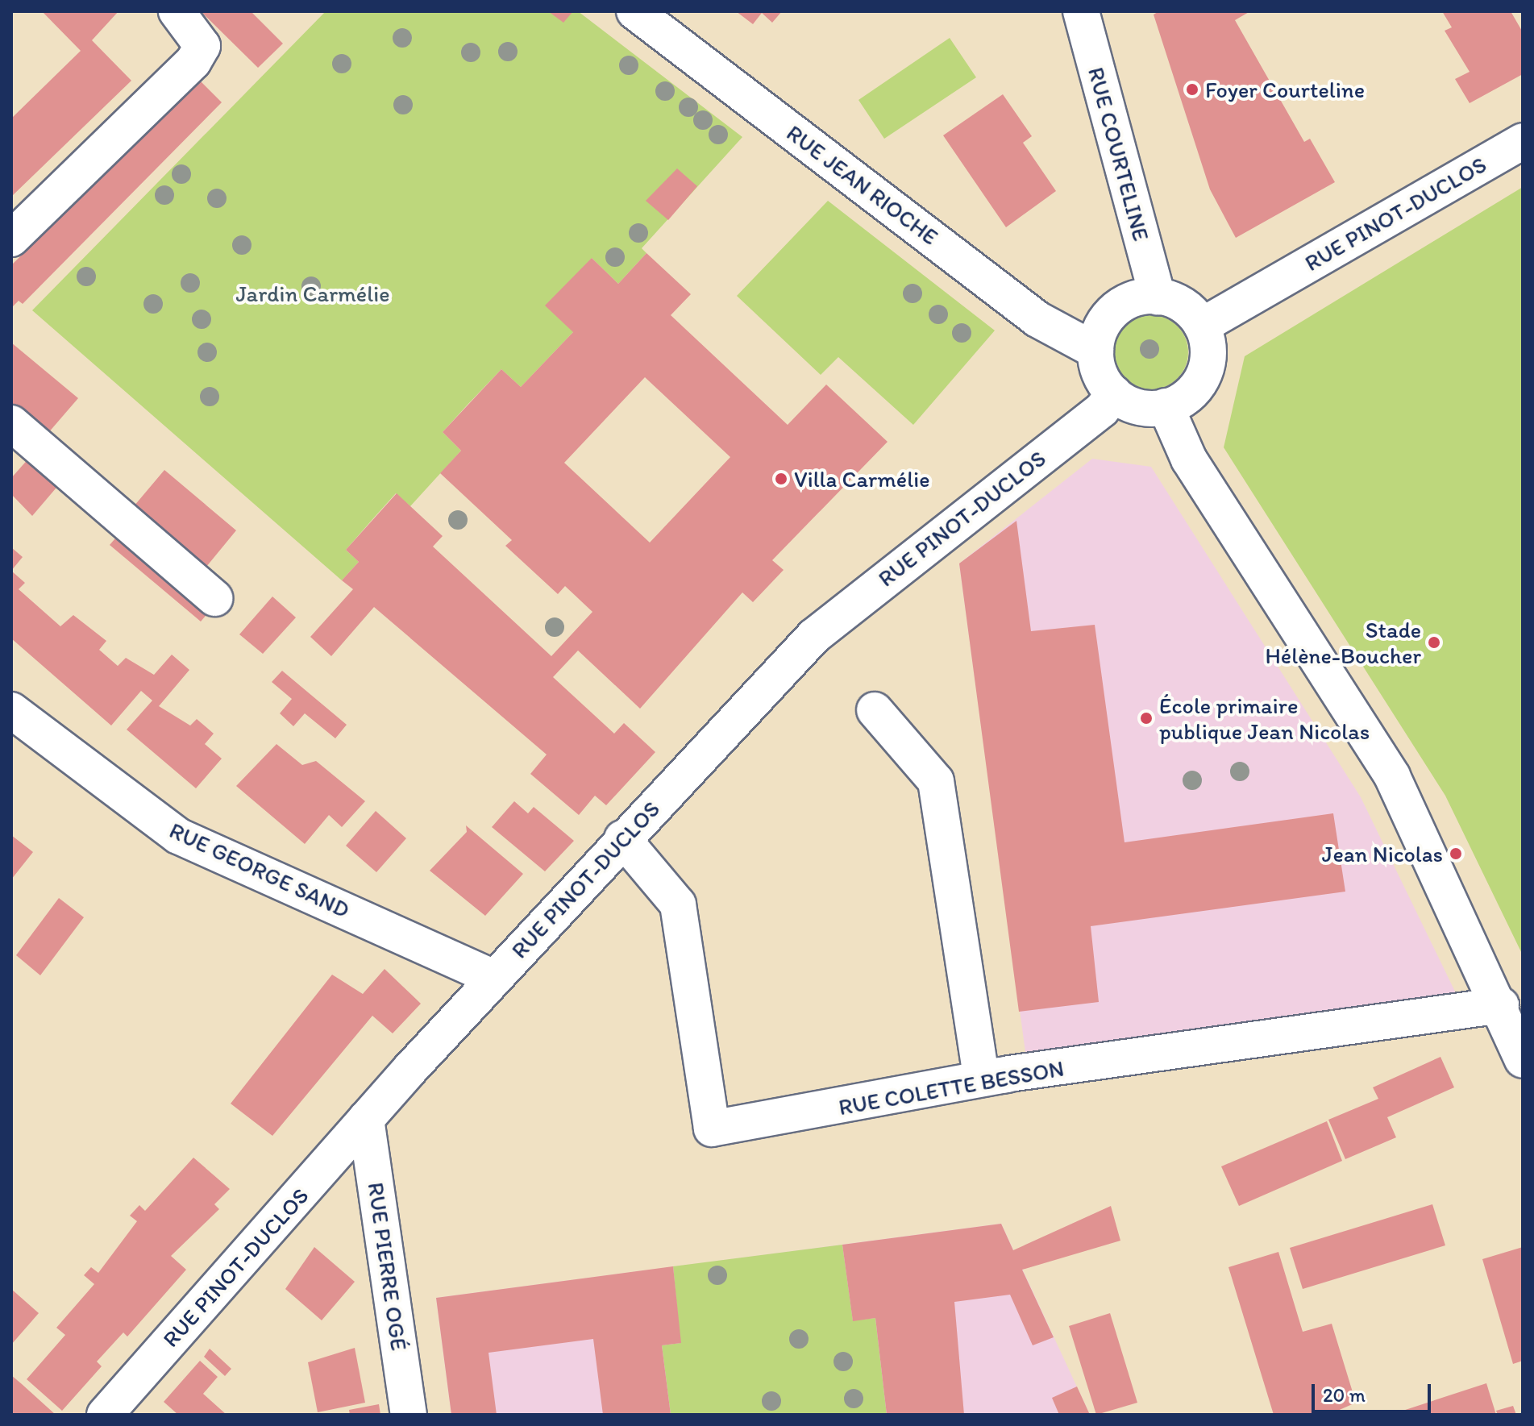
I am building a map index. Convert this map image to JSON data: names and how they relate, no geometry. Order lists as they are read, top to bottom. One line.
{"streets":{"street":["RUE COURTELINE","RUE JEAN RIOCHE","RUE PINOT-DUCLOS","RUE GEORGE SAND","RUE COLETTE BESSON","RUE PIERRE OGÉ"]},"crossings":[["RUE COURTELINE","RUE JEAN RIOCHE"],["RUE COURTELINE","RUE PINOT-DUCLOS"],["RUE JEAN RIOCHE","RUE PINOT-DUCLOS"],["RUE PINOT-DUCLOS","RUE GEORGE SAND"],["RUE PINOT-DUCLOS","RUE COLETTE BESSON"],["RUE PINOT-DUCLOS","RUE PIERRE OGÉ"]],"parks":["Jardin Carmélie"],"places":["Foyer Courteline","Villa Carmélie","Stade Hélène-Boucher","École primaire publique Jean Nicolas","Jean Nicolas"],"scale_bar":"20 m"}
